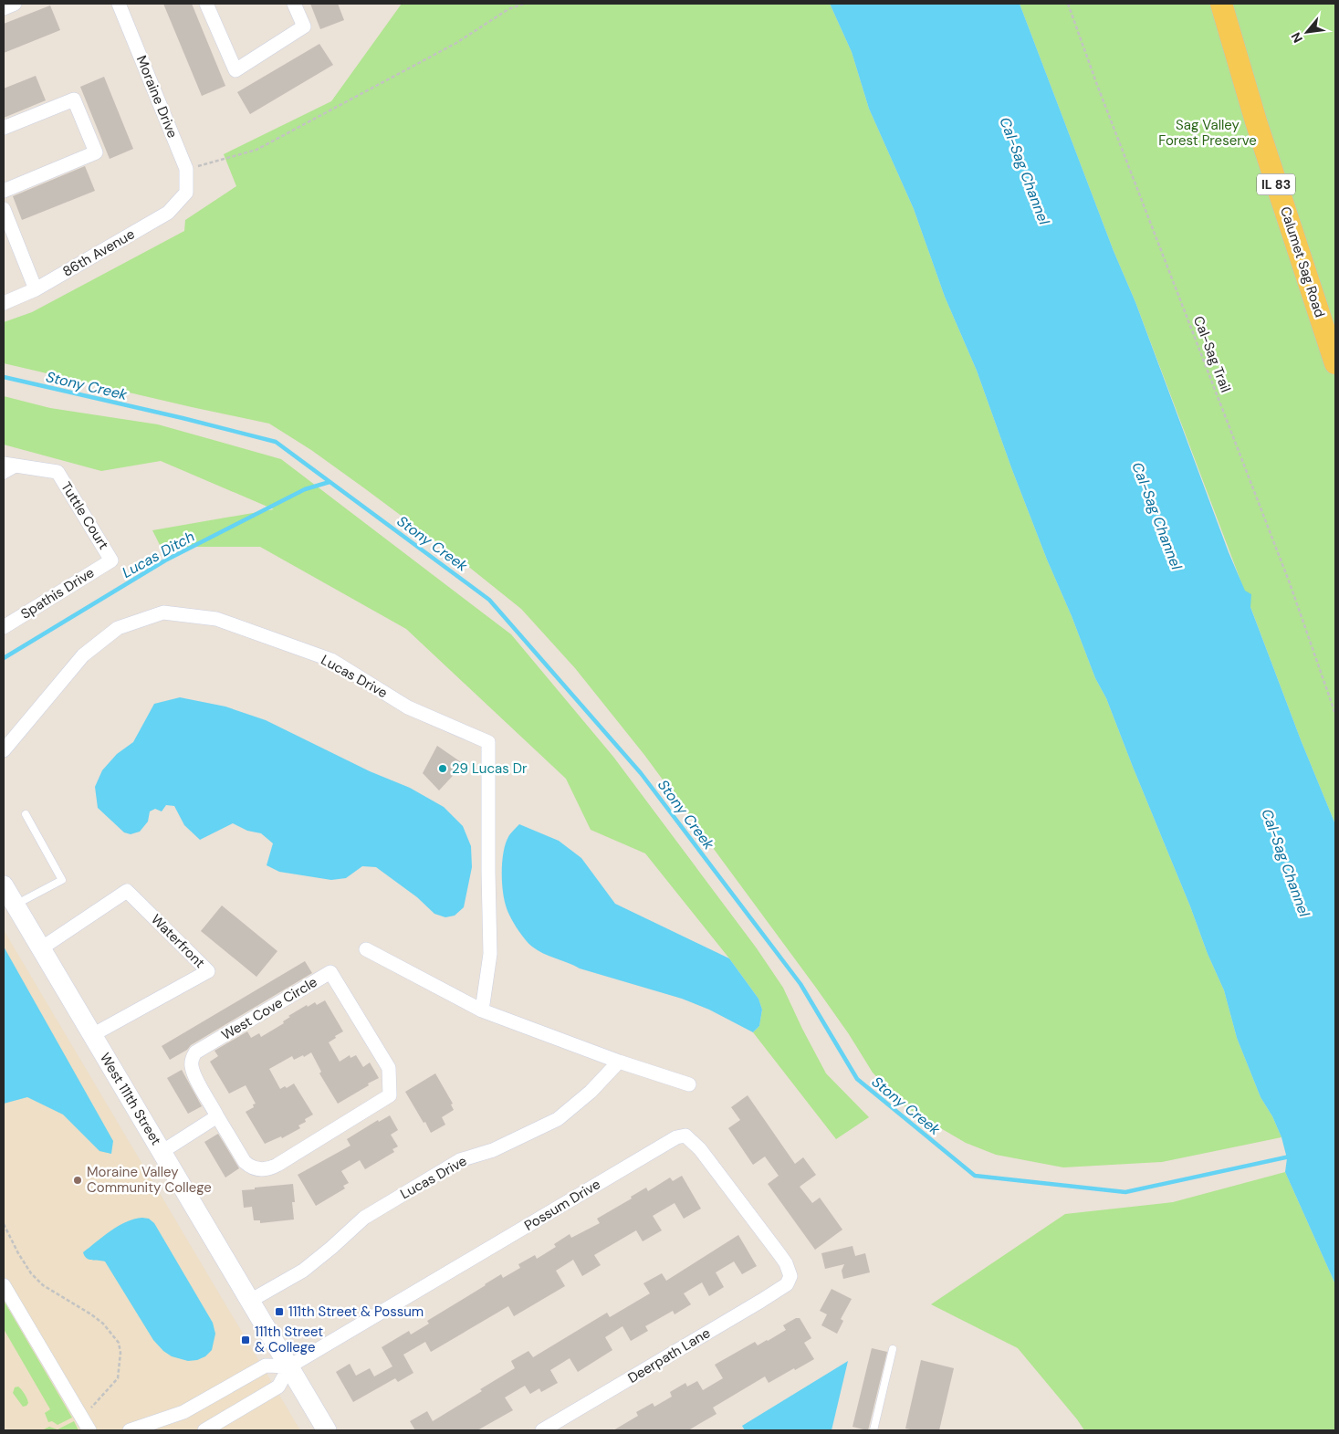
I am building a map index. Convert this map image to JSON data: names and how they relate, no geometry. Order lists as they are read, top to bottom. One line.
{"streets":{"main road":["IL 83","Calumet Sag Road","West 111th Street"],"street":["Moraine Drive","86th Avenue","Tuttle Court","Spathis Drive","Lucas Drive","Waterfront","West Cove Circle","Possum Drive","Deerpath Lane"],"path":["Cal-Sag Trail"]},"crossings":[["Moraine Drive","86th Avenue"],["Tuttle Court","Spathis Drive"],["Lucas Drive","West 111th Street"],["Waterfront","West 111th Street"],["West 111th Street","Possum Drive"],["Possum Drive","Deerpath Lane"]],"water":["Cal-Sag Channel","Stony Creek","Lucas Ditch"],"parks":["Sag Valley Forest Preserve"],"places":{"other":["29 Lucas Dr","Moraine Valley Community College"],"transit":["111th Street & Possum","111th Street & College"]},"north":"bottom left"}
